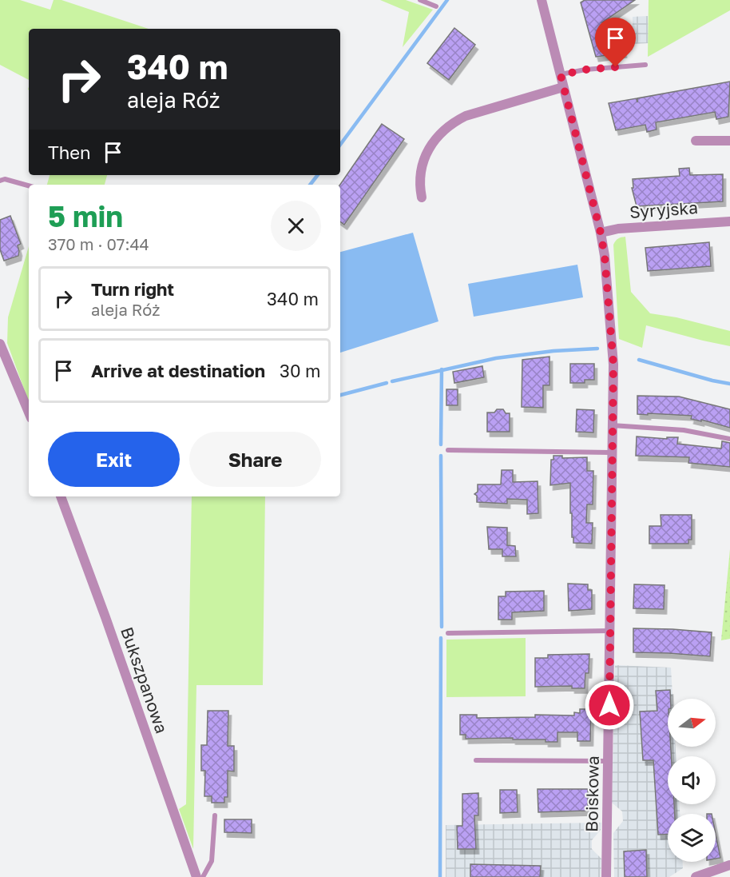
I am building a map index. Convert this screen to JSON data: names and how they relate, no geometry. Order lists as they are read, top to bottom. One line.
{"streets":{"street":["Syryjska","Bukszpanowa","Boiskowa"]},"crossings":[["Syryjska","Boiskowa"]],"north":"right","page":{"turn":["340 m","aleja Róż"],"then":"Then","heading":["5 min","370 m · 07:44"],"list":[{"name":"Turn right","note":"aleja Róż","value":"340 m"},{"name":"Arrive at destination","value":"30 m"}],"buttons":["Exit","Share"]}}
